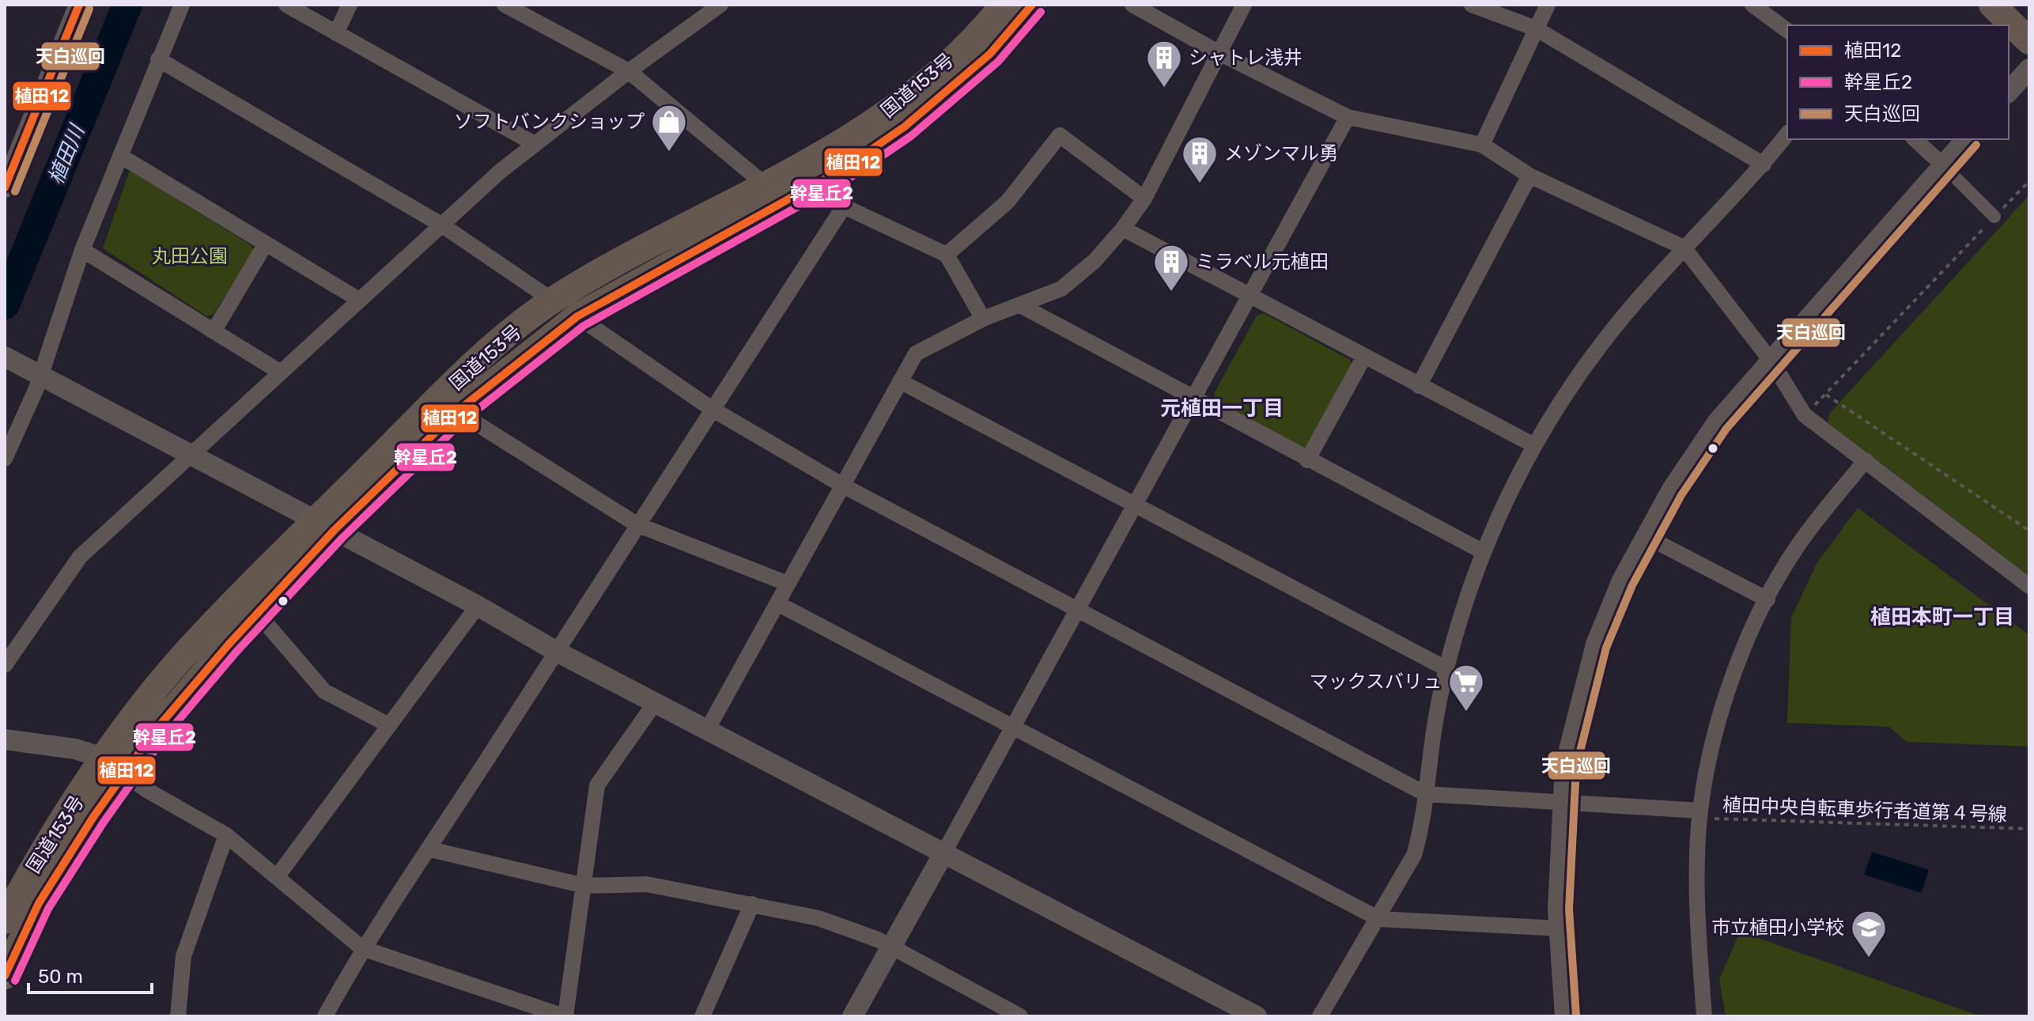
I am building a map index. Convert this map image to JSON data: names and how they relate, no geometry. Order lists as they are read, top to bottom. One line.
{"streets":{"highway":["国道153号"],"path":["植田中央自転車歩行者道第４号線"]},"districts":["元植田一丁目","植田本町一丁目"],"water":["植田川"],"parks":["丸田公園"],"places":{"building":["シャトレ浅井","メゾンマル勇","ミラベル元植田"],"shop":["ソフトバンクショップ"],"supermarket":["マックスバリュ"],"school or university":["市立植田小学校"]},"lines":["transit line 植田12","transit line 天白巡回","transit line 幹星丘2"],"legend":["植田12","幹星丘2","天白巡回"],"scale_bar":"50 m"}
